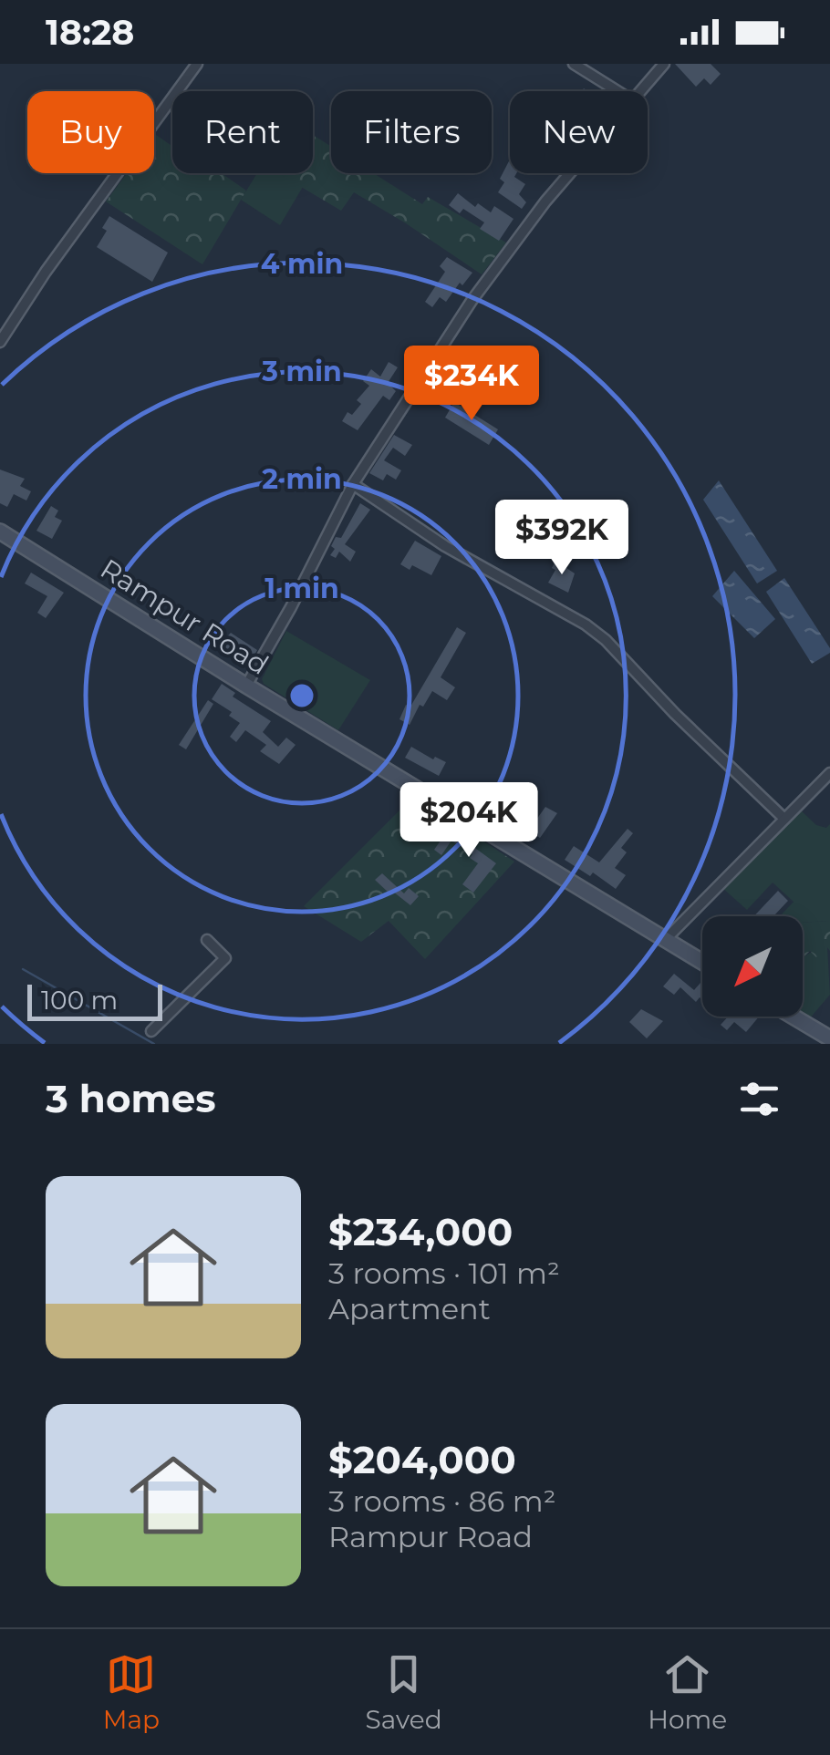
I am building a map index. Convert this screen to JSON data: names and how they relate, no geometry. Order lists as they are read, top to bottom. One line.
{"streets":{"main road":["Rampur Road"]},"scale_bar":"100 m","north":"bottom left","page":{"status":"18:28","chip":["Buy","Rent","Filters","New"],"price":["$234K","$392K","$204K"],"scale":"100 m","heading":"3 homes","list":[{"name":"$234,000","note":"3 rooms · 101 m² · Apartment"},{"name":"$204,000","note":"3 rooms · 86 m² · Rampur Road"}],"tabs":["Map","Saved","Home"]},"rings":["4 min","3 min","2 min","1 min"]}
